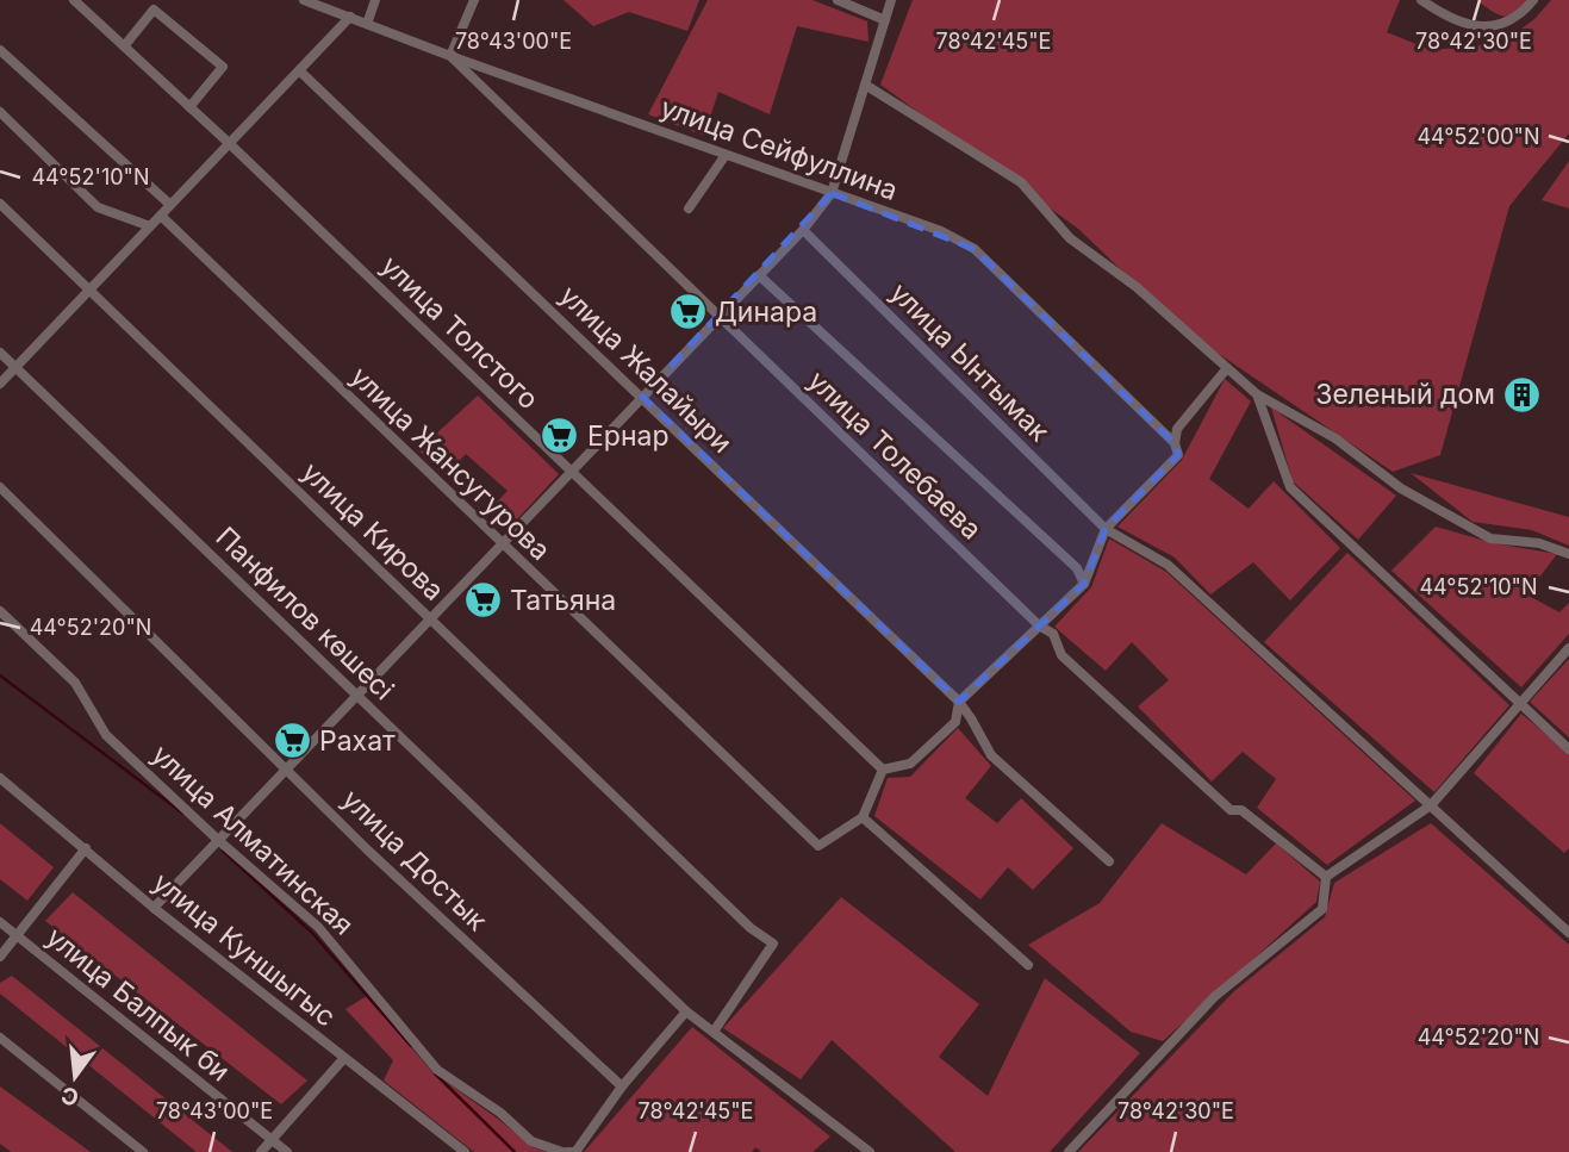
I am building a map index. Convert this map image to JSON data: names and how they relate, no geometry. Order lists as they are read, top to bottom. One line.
{"streets":{"street":["улица Сейфуллина","улица Толстого","улица Ынтымак","улица Жалайыри","улица Толебаева","улица Жансугурова","улица Кирова","Панфилов көшесі","улица Алматинская","улица Достык","улица Куншыгыс","улица Балпык би"]},"crossings":[["улица Сейфуллина","улица Толебаева"],["улица Кирова","Панфилов көшесі"],["улица Алматинская","улица Достык"]],"places":{"supermarket":["Динара","Ернар","Татьяна","Рахат"],"building":["Зеленый дом"]},"north":"bottom","coordinates":["78°43'00\"E","78°42'45\"E","78°42'30\"E","44°52'00\"N","44°52'10\"N","44°52'20\"N"]}
